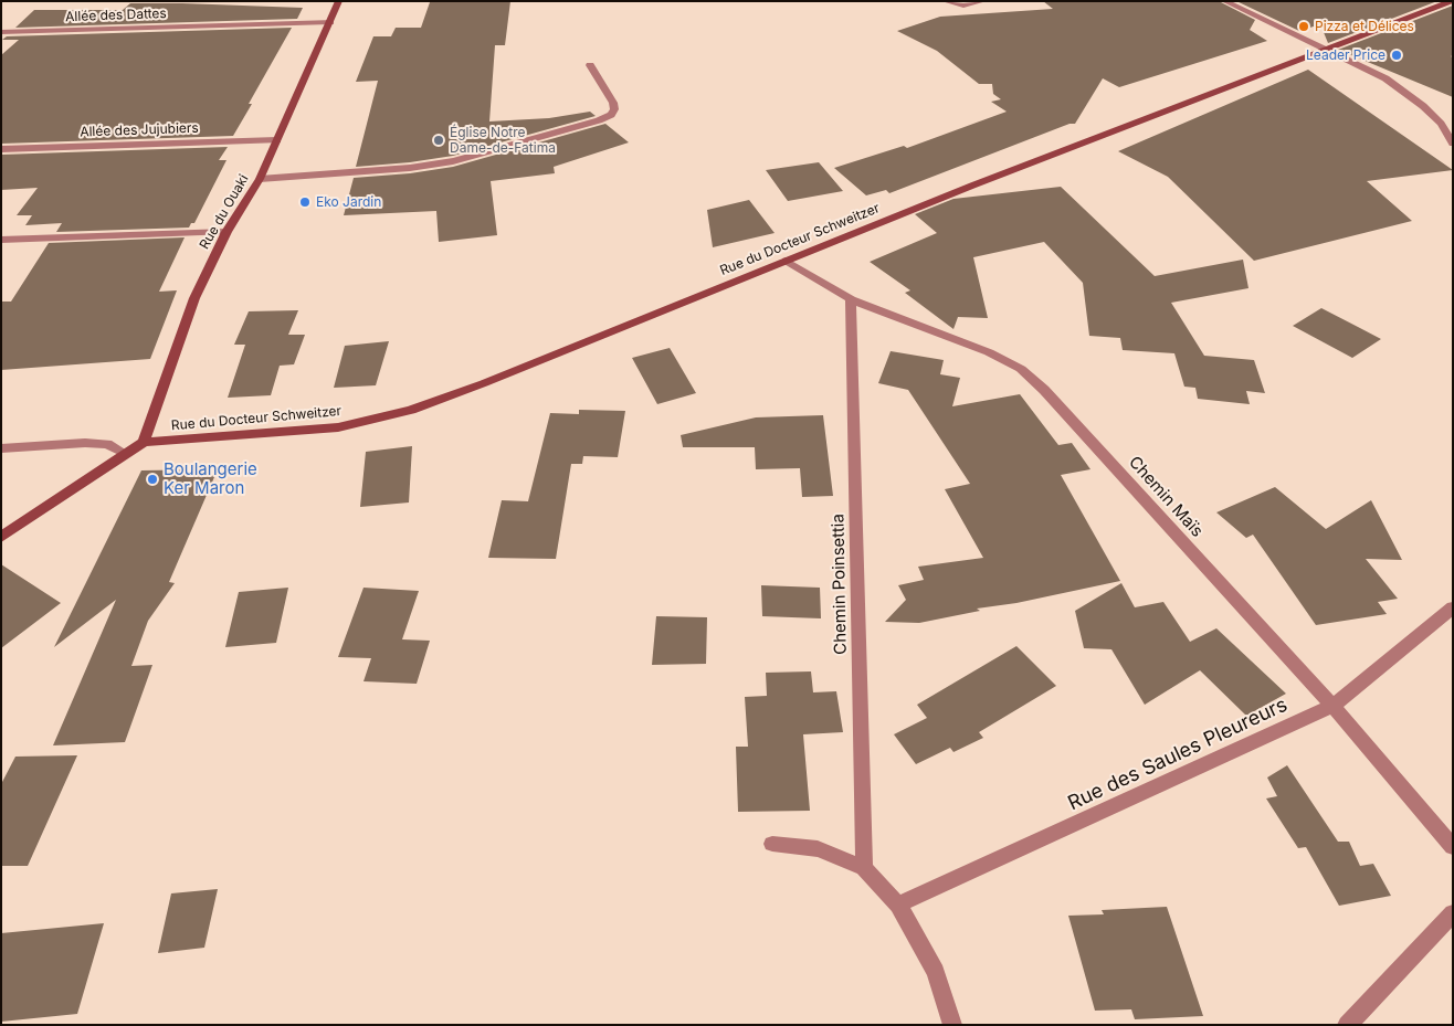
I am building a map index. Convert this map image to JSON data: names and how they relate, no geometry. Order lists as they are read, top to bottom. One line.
{"streets":{"main road":["Rue du Ouaki","Rue du Docteur Schweitzer"],"street":["Allée des Dattes","Allée des Jujubiers","Chemin Maïs","Chemin Poinsettia","Rue des Saules Pleureurs"]},"crossings":[["Allée des Dattes","Rue du Ouaki"],["Allée des Jujubiers","Rue du Ouaki"],["Rue du Ouaki","Rue du Docteur Schweitzer"],["Rue du Docteur Schweitzer","Chemin Maïs"],["Chemin Maïs","Chemin Poinsettia"],["Chemin Maïs","Rue des Saules Pleureurs"]],"places":["Pizza et Délices","Leader Price","Église Notre Dame-de-Fatima","Eko Jardin","Boulangerie Ker Maron"]}
